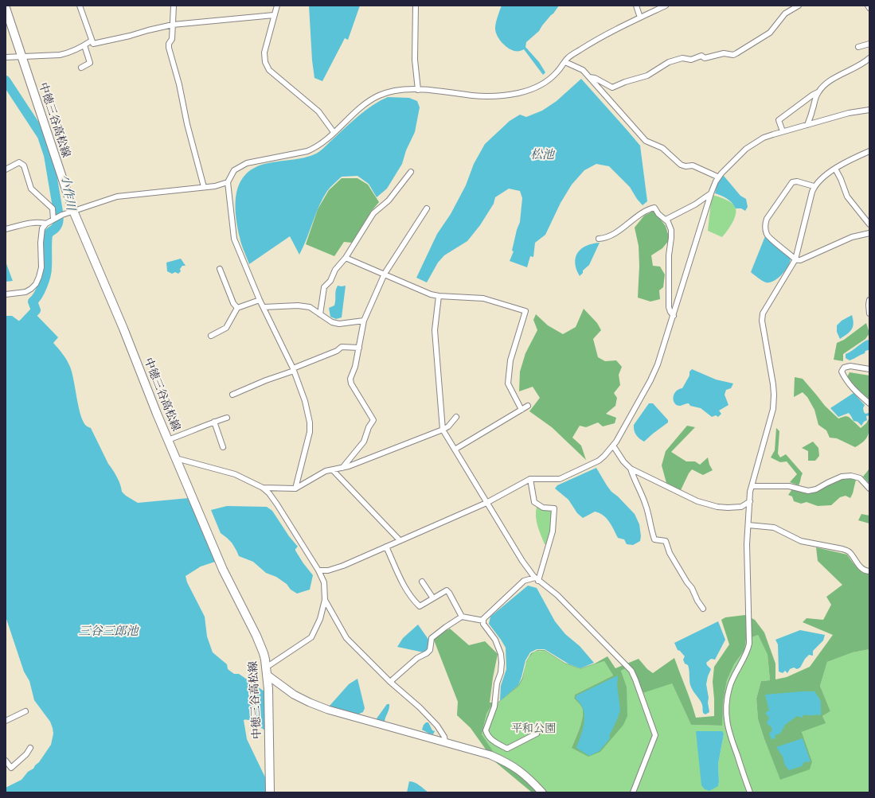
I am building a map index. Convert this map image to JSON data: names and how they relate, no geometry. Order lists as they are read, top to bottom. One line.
{"streets":{"main road":["中徳三谷高松線"]},"water":["松池","小作川","三谷三郎池"],"parks":["平和公園"]}
